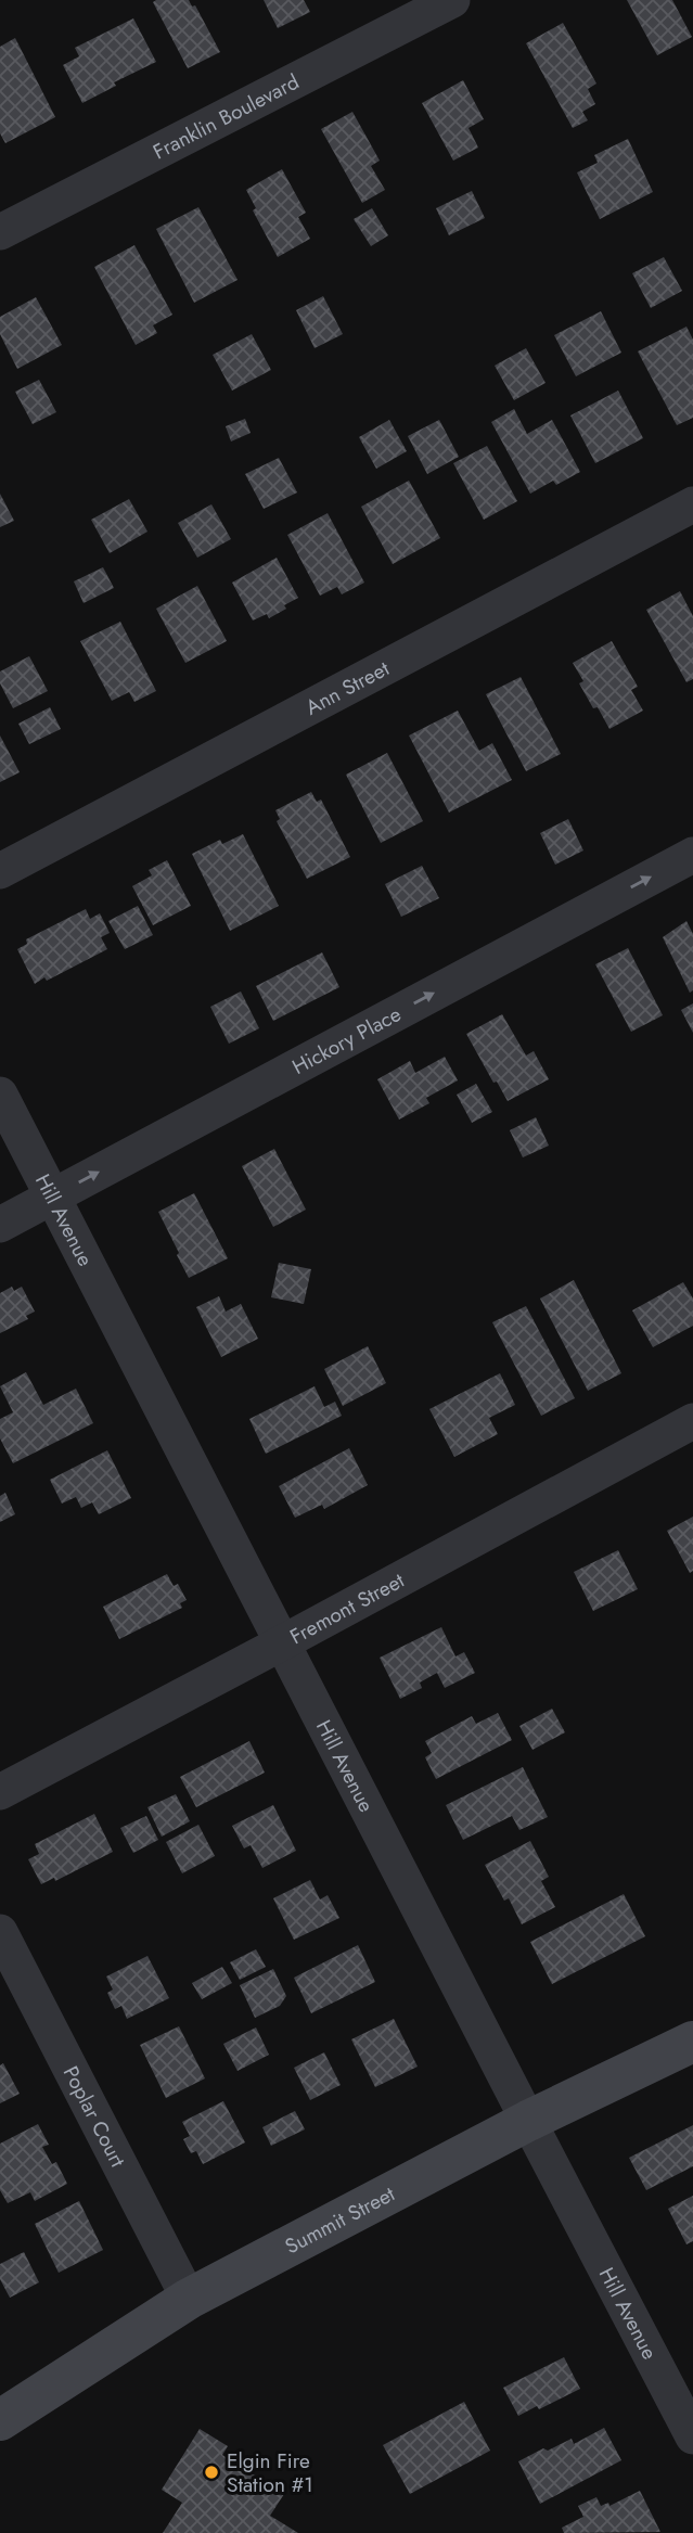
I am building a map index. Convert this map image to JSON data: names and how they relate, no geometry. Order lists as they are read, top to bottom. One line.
{"streets":{"main road":["Summit Street"],"street":["Franklin Boulevard","Ann Street","Hickory Place","Hill Avenue","Fremont Street","Poplar Court"]},"crossings":[["Hickory Place","Hill Avenue"],["Hill Avenue","Fremont Street"],["Hill Avenue","Summit Street"],["Poplar Court","Summit Street"]],"one_way":["Hickory Place"],"places":["Elgin Fire Station #1"]}
